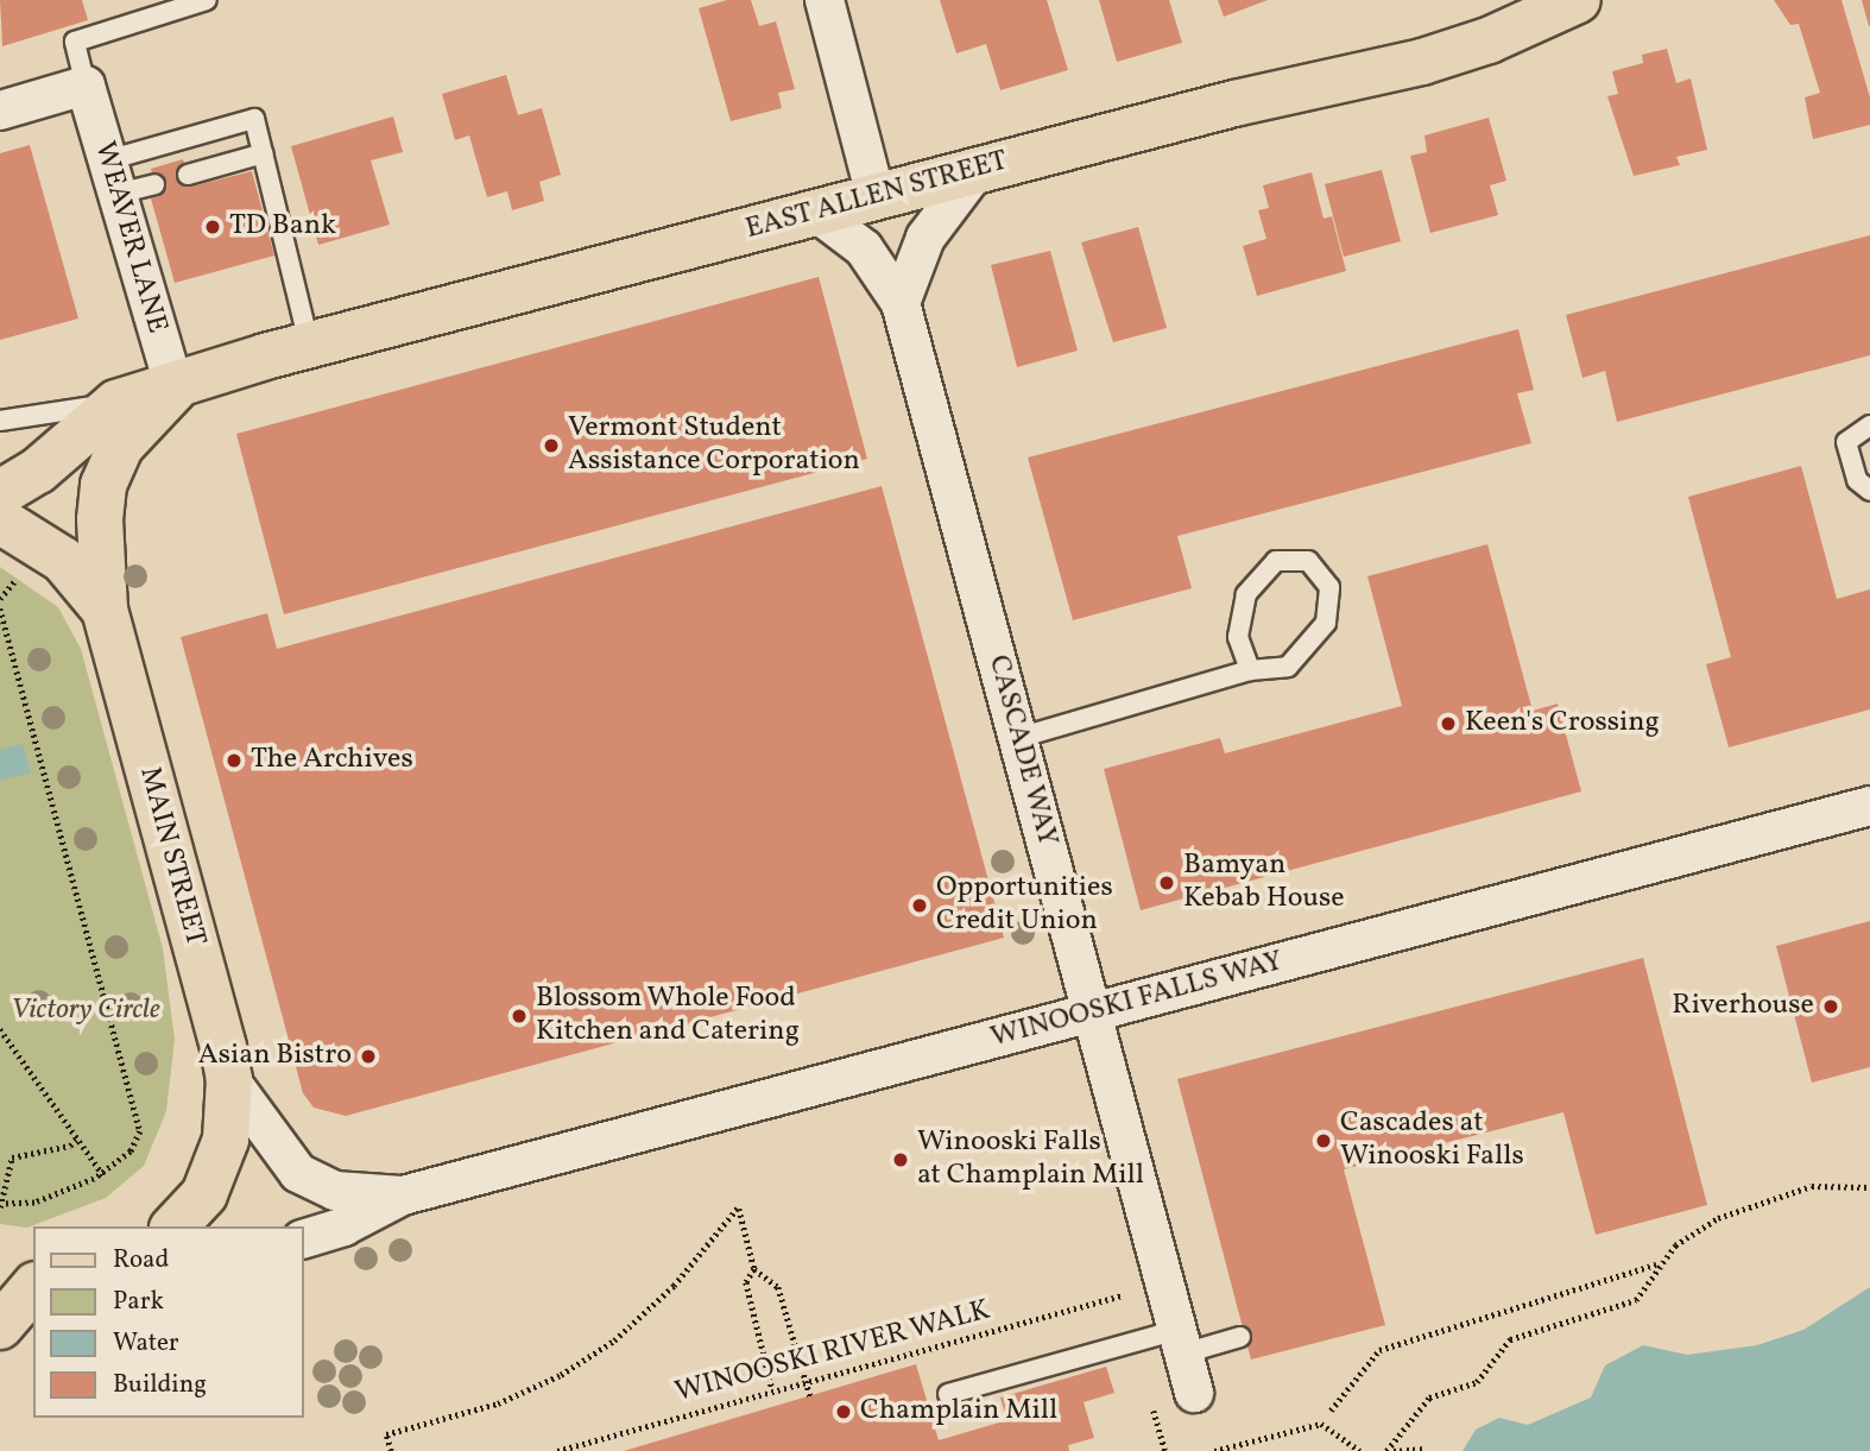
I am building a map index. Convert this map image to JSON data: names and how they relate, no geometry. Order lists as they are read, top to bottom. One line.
{"streets":{"main road":["EAST ALLEN STREET","MAIN STREET"],"street":["WEAVER LANE","CASCADE WAY","WINOOSKI FALLS WAY"],"path":["WINOOSKI RIVER WALK"]},"crossings":[["EAST ALLEN STREET","WEAVER LANE"],["EAST ALLEN STREET","CASCADE WAY"],["EAST ALLEN STREET","MAIN STREET"],["CASCADE WAY","WINOOSKI FALLS WAY"],["MAIN STREET","WINOOSKI FALLS WAY"]],"parks":["Victory Circle"],"places":["TD Bank","Vermont Student Assistance Corporation","Keen's Crossing","The Archives","Bamyan Kebab House","Opportunities Credit Union","Riverhouse","Blossom Whole Food Kitchen and Catering","Asian Bistro","Cascades at Winooski Falls","Winooski Falls at Champlain Mill","Champlain Mill"],"legend":["Road","Park","Water","Building"]}
